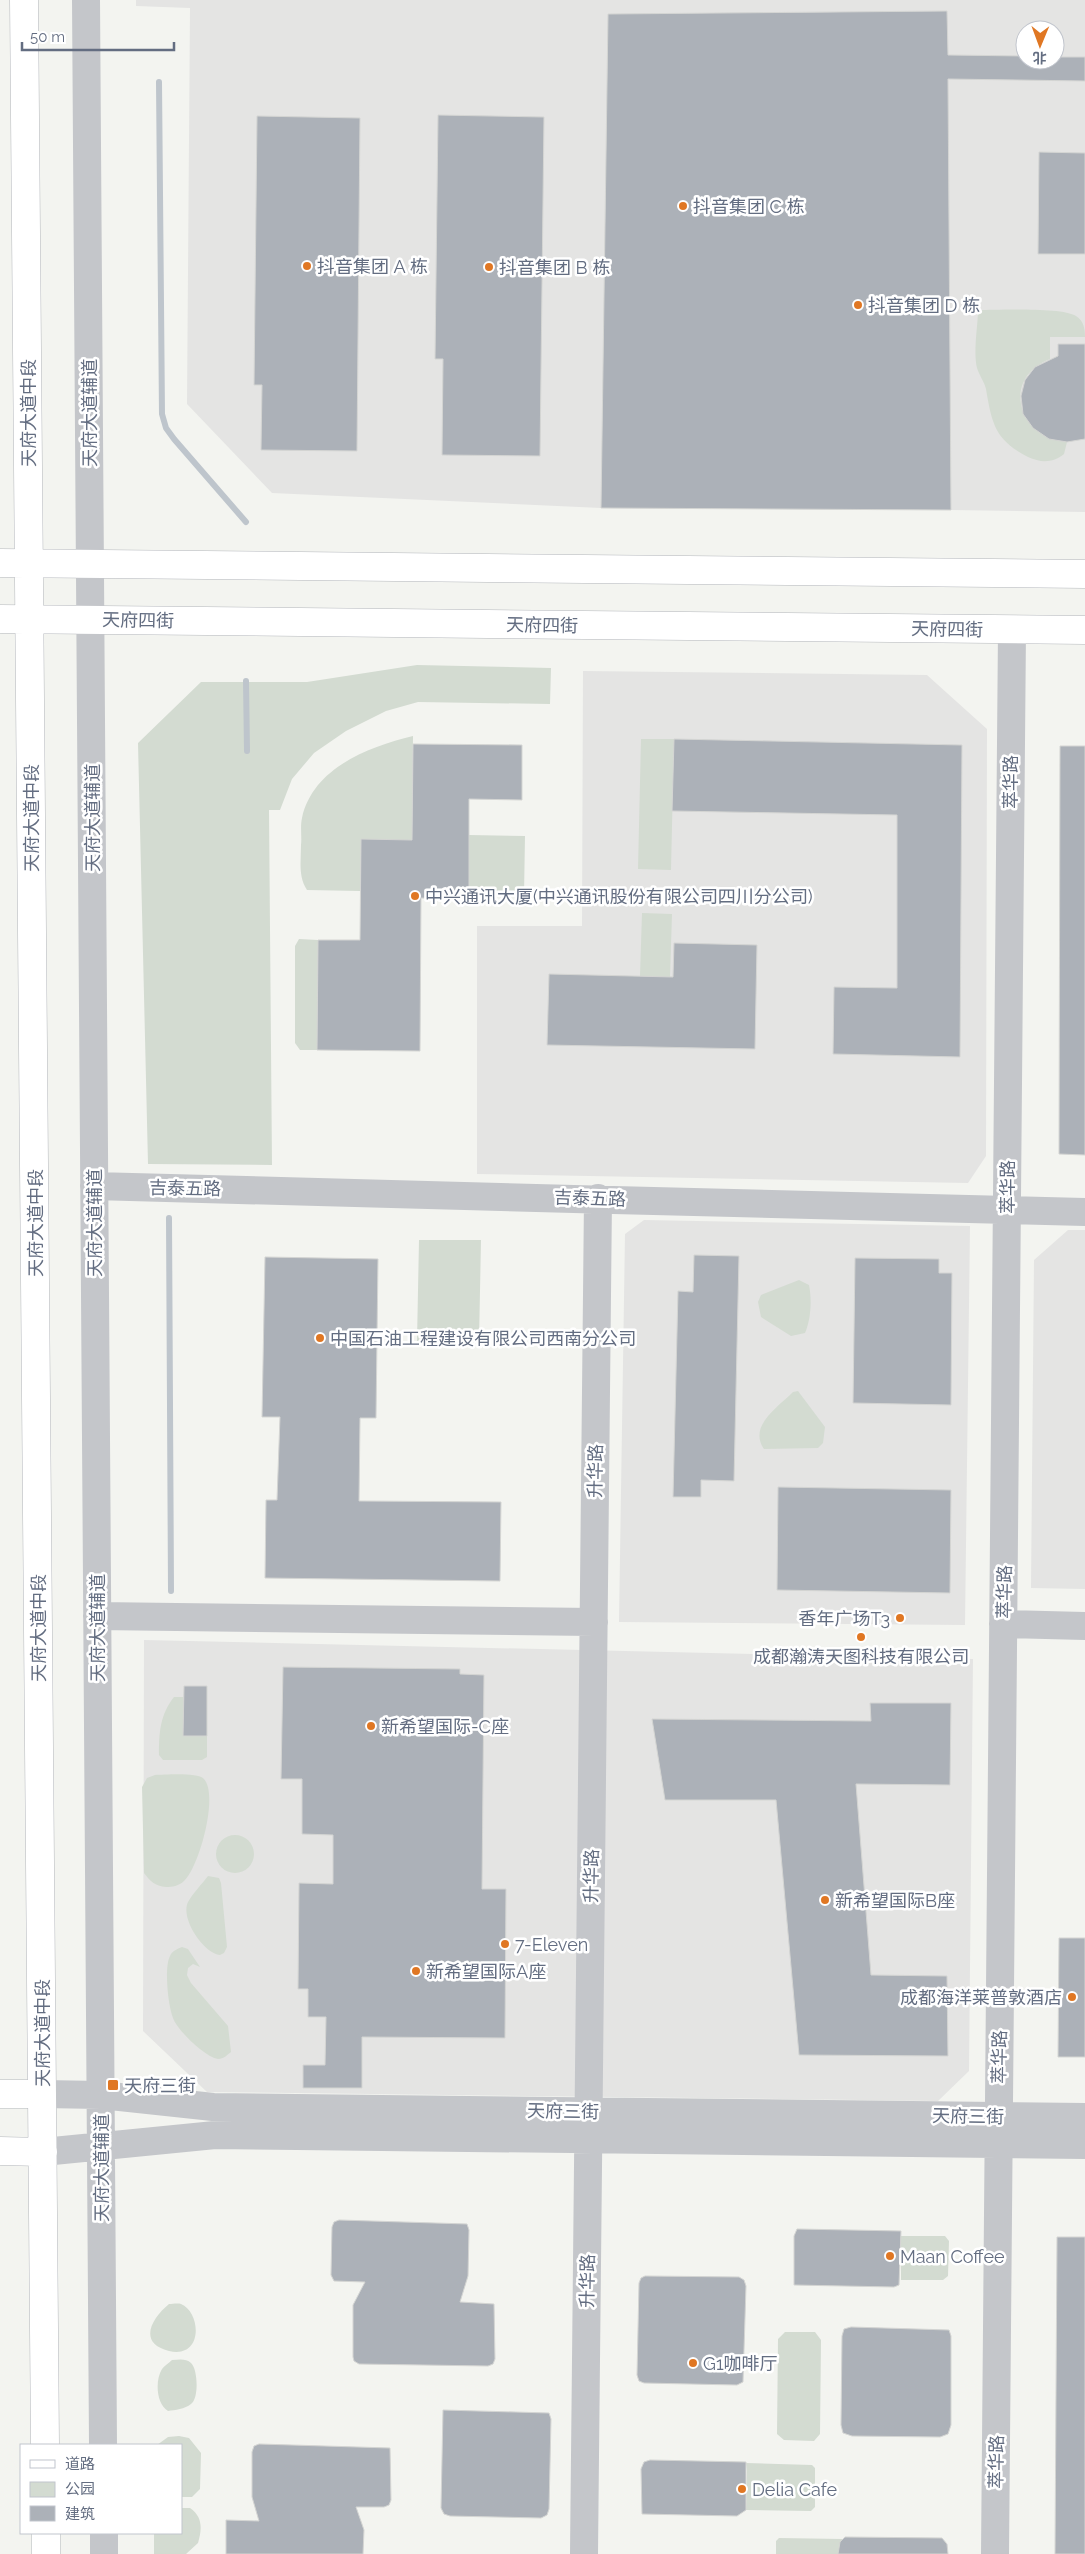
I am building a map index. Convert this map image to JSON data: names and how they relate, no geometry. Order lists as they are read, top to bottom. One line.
{"streets":{"main road":["天府大道中段","天府四街"],"street":["天府大道辅道","萃华路","吉泰五路","升华路","天府三街"]},"crossings":[["天府大道中段","天府四街"],["天府大道中段","天府三街"],["天府大道辅道","天府四街"],["天府大道辅道","吉泰五路"],["天府大道辅道","天府三街"],["天府四街","萃华路"],["萃华路","吉泰五路"],["萃华路","天府三街"],["吉泰五路","升华路"],["升华路","天府三街"]],"places":{"other":["抖音集团 C 栋","抖音集团 A 栋","抖音集团 B 栋","抖音集团 D 栋","中兴通讯大厦(中兴通讯股份有限公司四川分公司)","中国石油工程建设有限公司西南分公司","香年广场T3","成都瀚涛天图科技有限公司","新希望国际-C座","新希望国际B座","7-Eleven","新希望国际A座","成都海洋莱普敦酒店","Maan Coffee","G1咖啡厅","Delia Cafe"],"transit":["天府三街"]},"legend":["道路","公园","建筑"],"scale_bar":"50 m","north":"bottom"}
